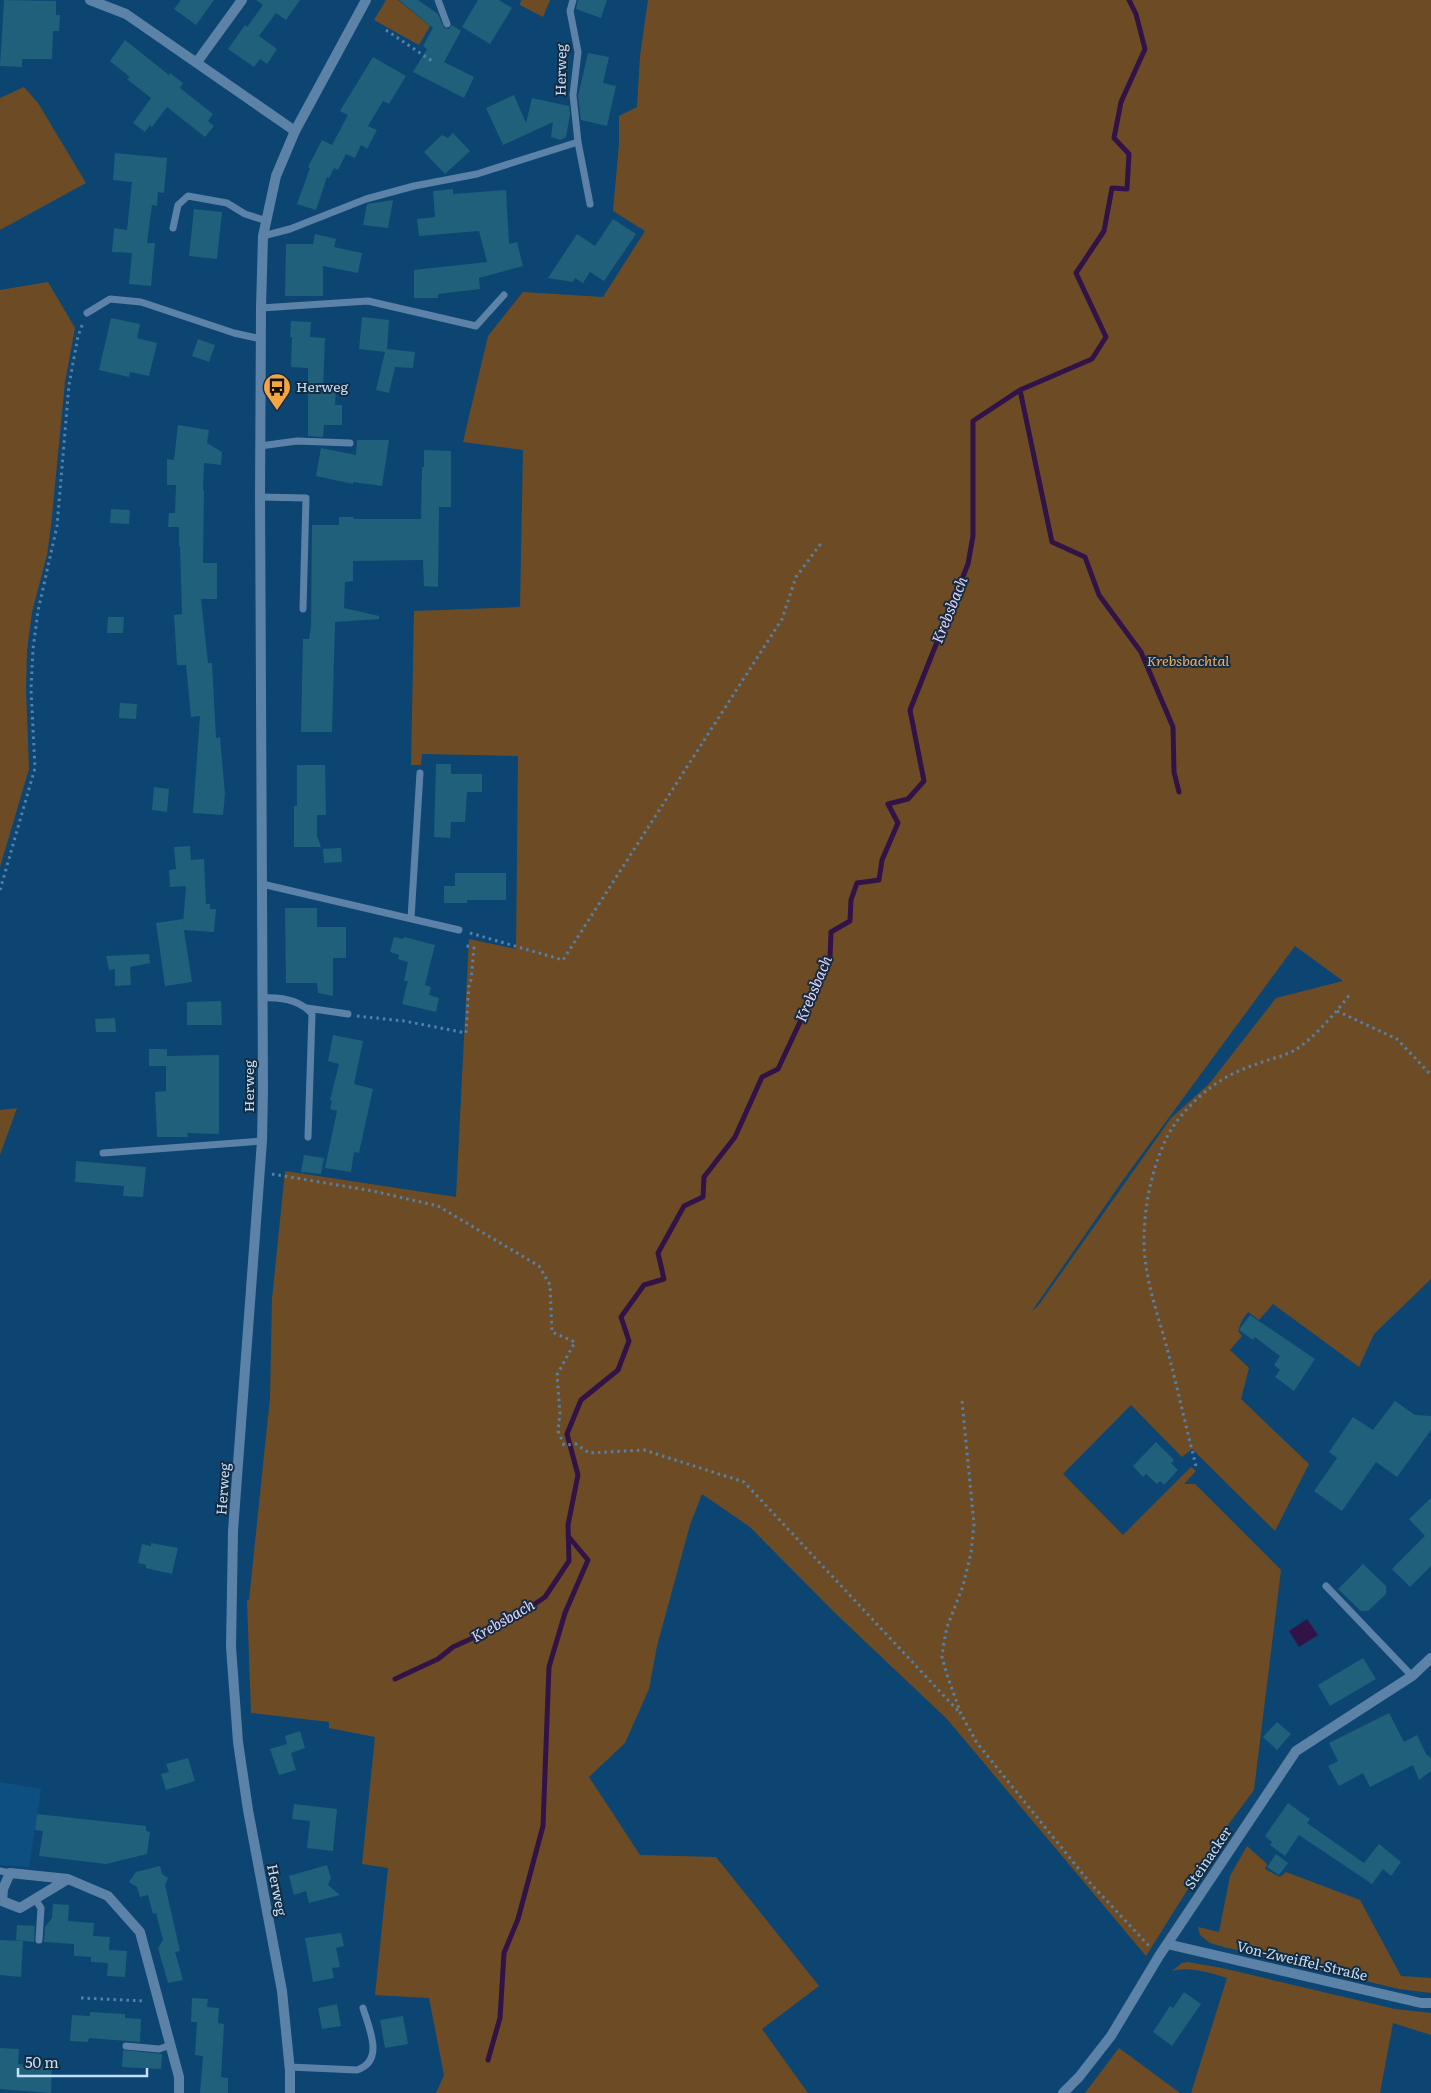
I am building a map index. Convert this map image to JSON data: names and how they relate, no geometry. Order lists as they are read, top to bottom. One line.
{"streets":{"street":["Herweg","Steinacker","Von-Zweiffel-Straße"]},"crossings":[["Steinacker","Von-Zweiffel-Straße"]],"water":["Krebsbach"],"parks":["Krebsbachtal"],"places":{"bus stop":["Herweg"]},"scale_bar":"50 m"}
